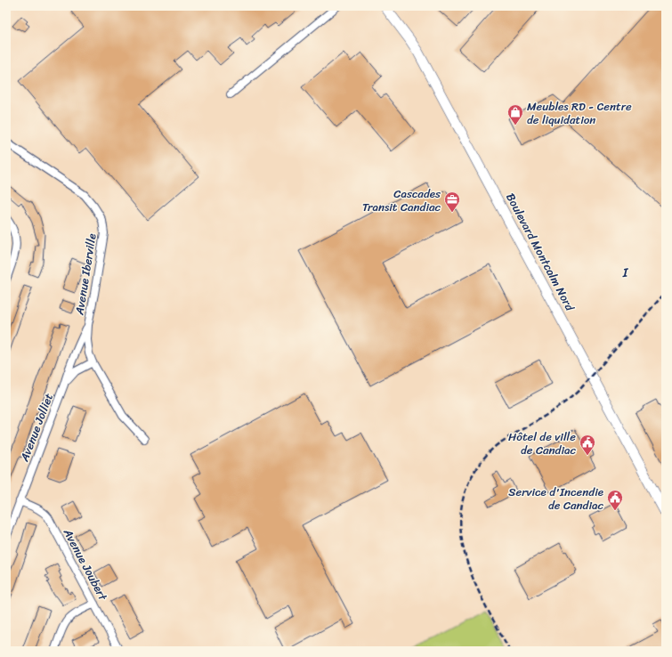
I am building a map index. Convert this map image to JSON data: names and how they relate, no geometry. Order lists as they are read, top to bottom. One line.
{"streets":{"street":["Boulevard Montcalm Nord","Avenue Iberville","Avenue Jolliet","Avenue Joubert"]},"crossings":[["Avenue Iberville","Avenue Jolliet"],["Avenue Jolliet","Avenue Joubert"]],"districts":["I"],"places":{"shop":["Meubles RD - Centre de liquidation"],"office":["Cascades Transit Candiac"],"public building":["Hôtel de ville de Candiac","Service d'Incendie de Candiac"]}}
